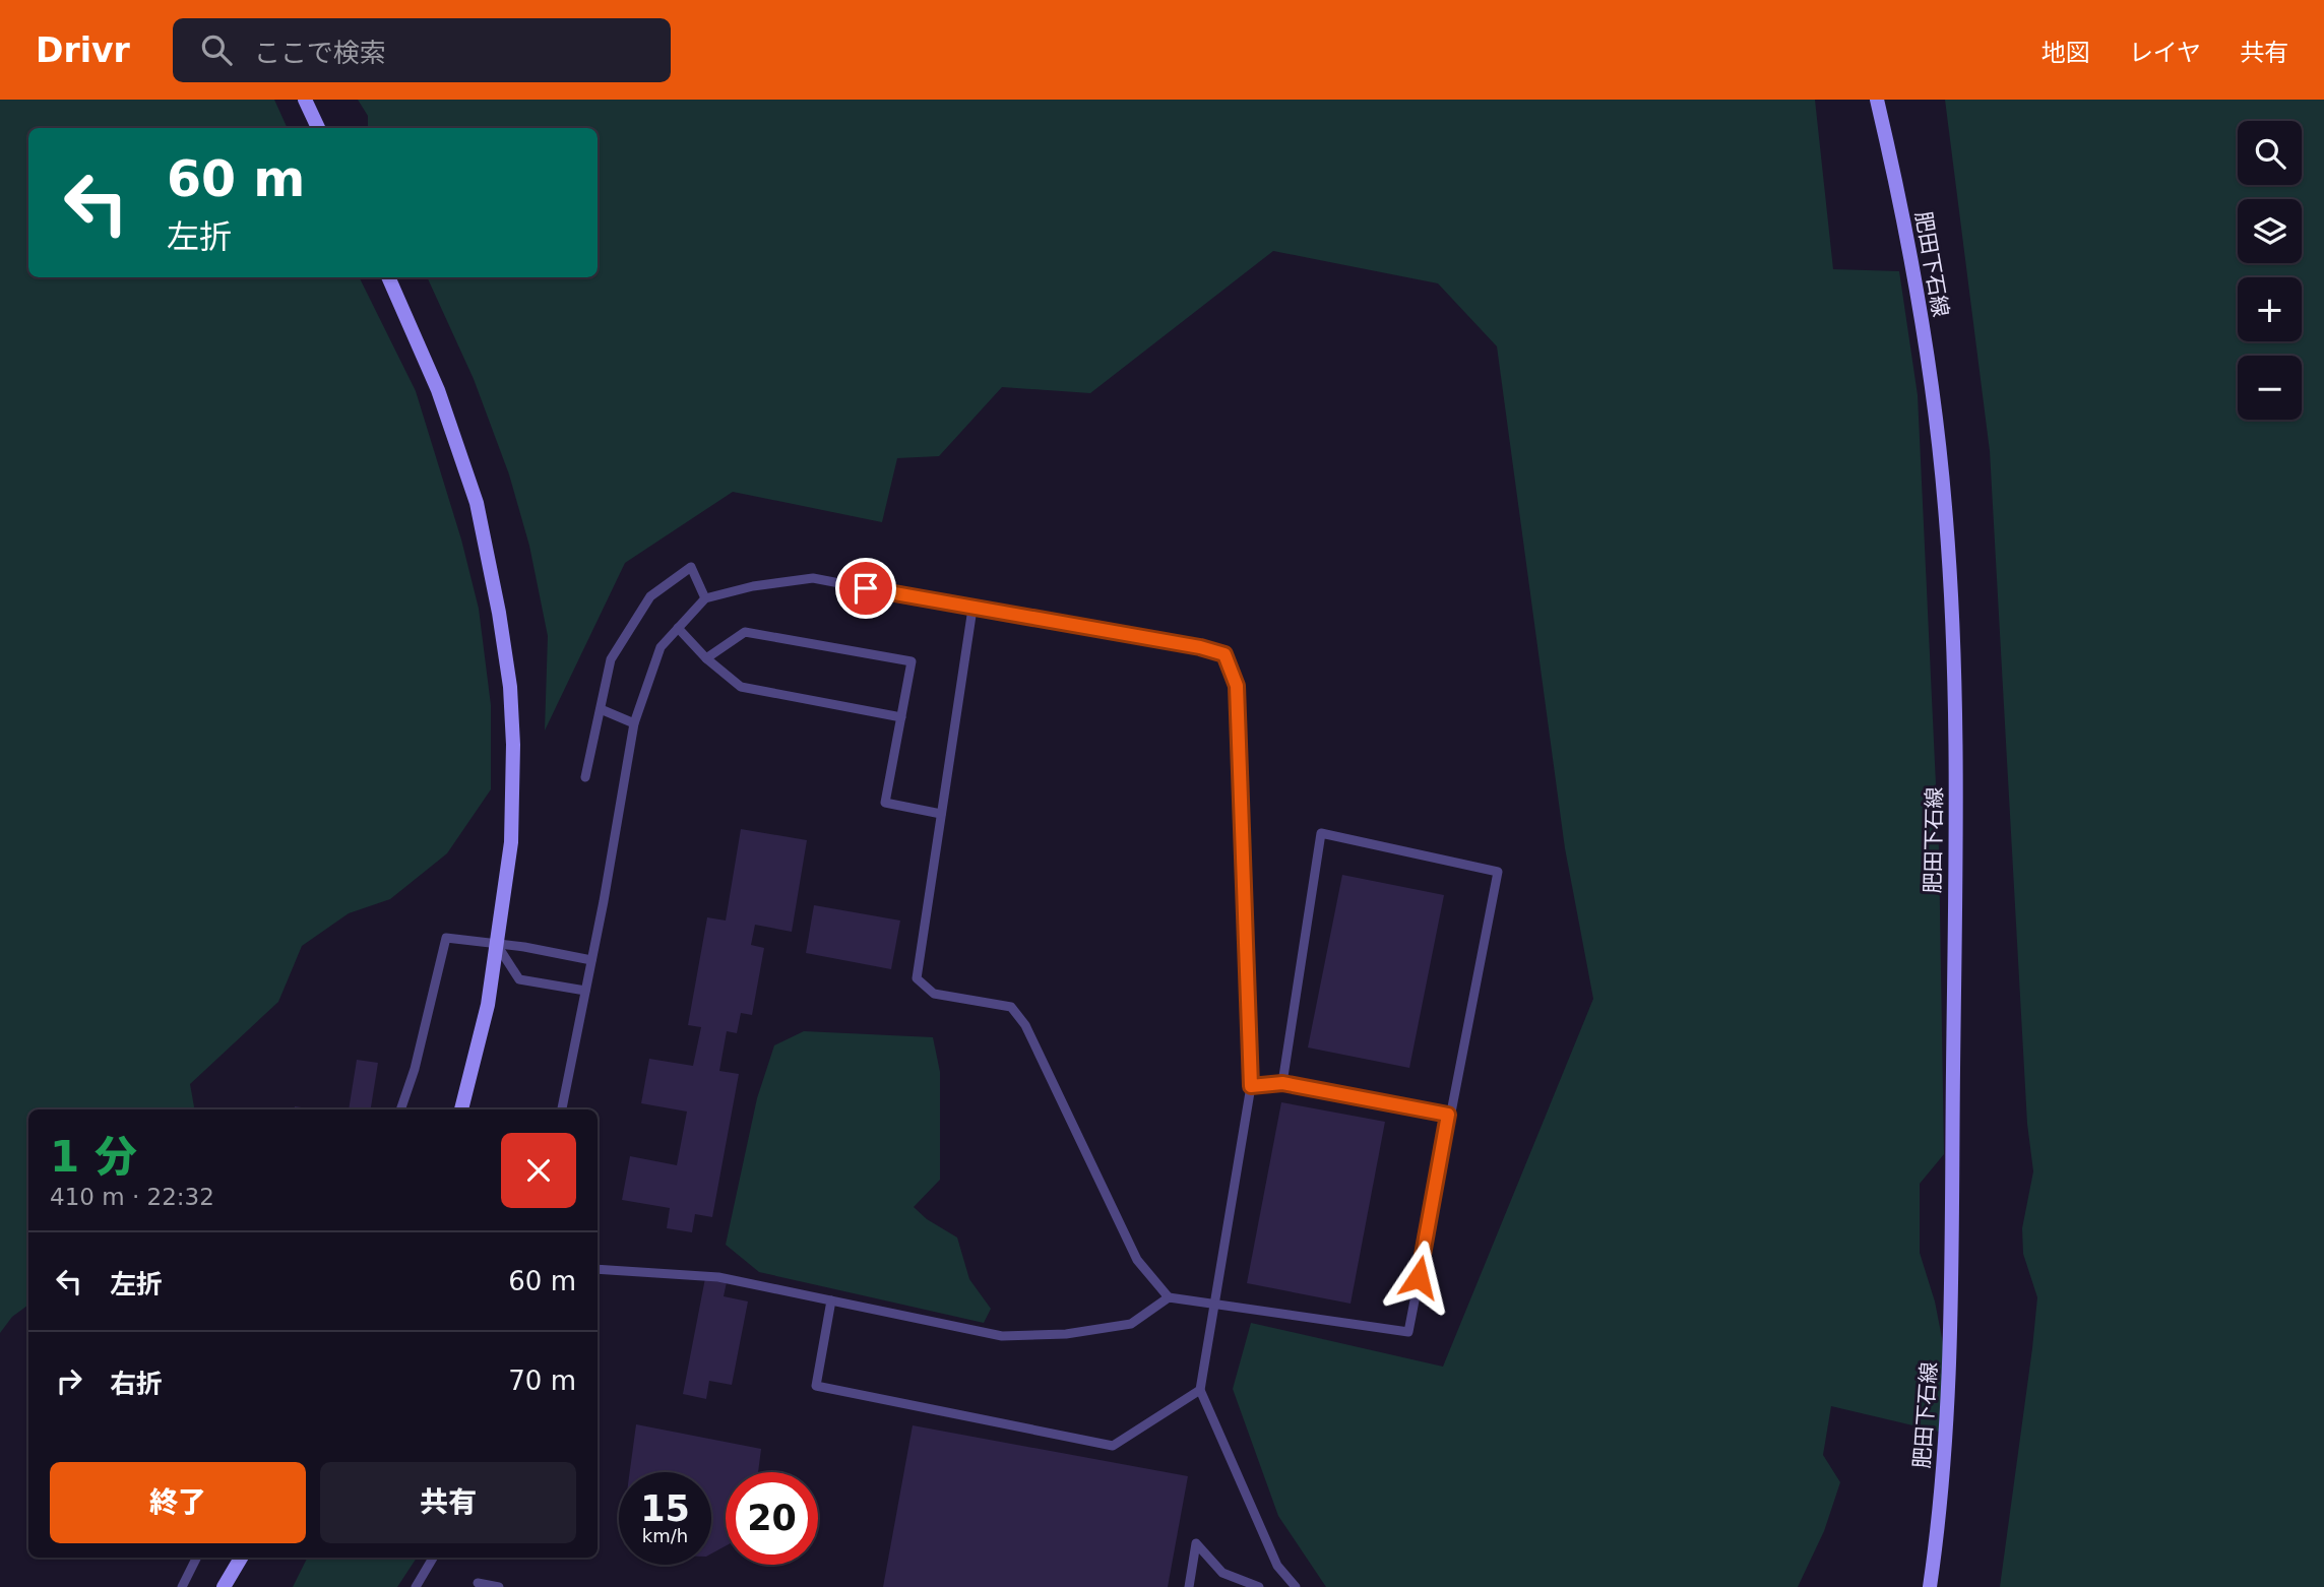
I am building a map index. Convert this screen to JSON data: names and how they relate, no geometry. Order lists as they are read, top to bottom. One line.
{"streets":{"main road":["肥田下石線"]},"page":{"header":"Drivr","search":"ここで検索","nav":["地図","レイヤ","共有"],"map_buttons":["+","−"],"turn":["60 m","左折"],"heading":["1 分","410 m · 22:32"],"list":[{"name":"左折","value":"60 m"},{"name":"右折","value":"70 m"}],"buttons":["終了","共有"],"speed":"15 km/h","limit":"20"}}
